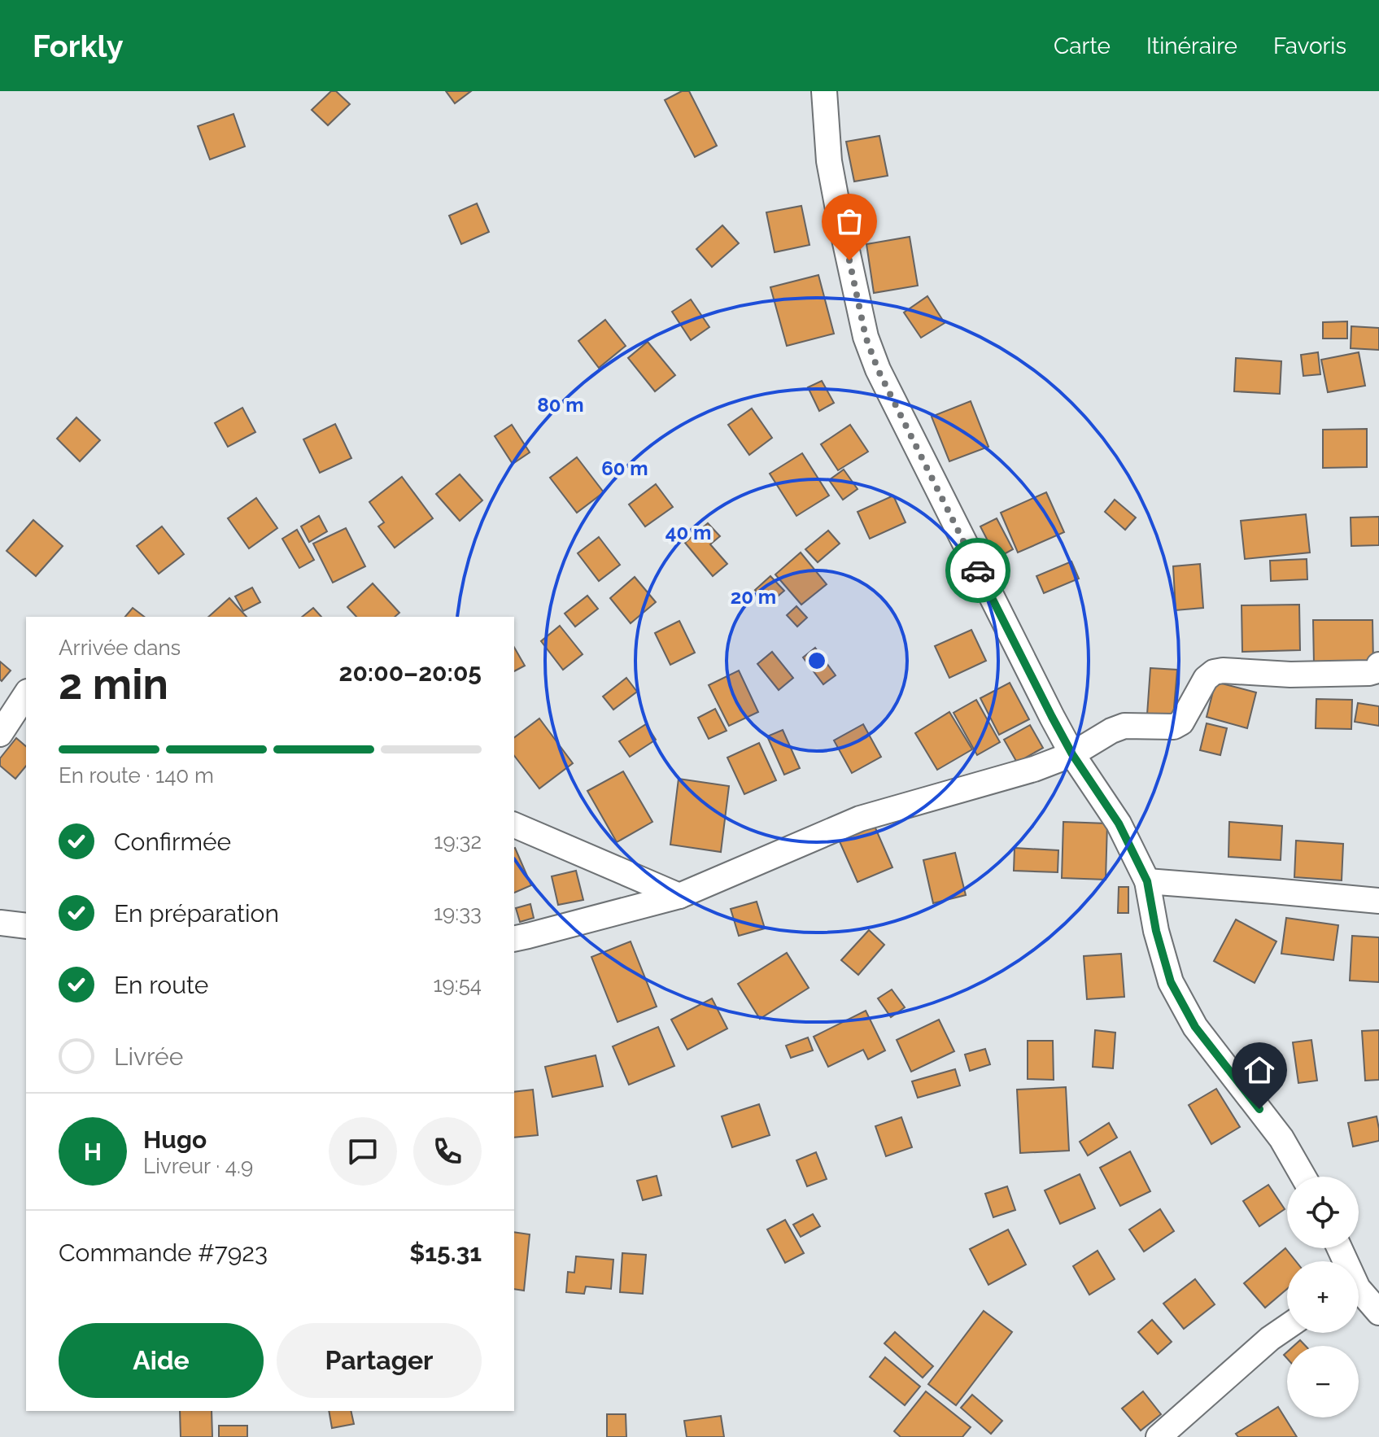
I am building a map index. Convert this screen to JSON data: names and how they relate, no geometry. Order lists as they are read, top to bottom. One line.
{"page":{"header":"Forkly","nav":["Carte","Itinéraire","Favoris"],"heading":["2 min","Arrivée dans","20:00–20:05"],"panel":["Hugo","Livreur · 4.9","Commande #7923","$15.31"],"bar":"En route · 140 m","list":[["Confirmée","19:32"],["En préparation","19:33"],["En route","19:54"],"Livrée"],"round":"H","map_buttons":["+","−"],"buttons":["Aide","Partager"]},"rings":["80 m","60 m","40 m","20 m"]}
